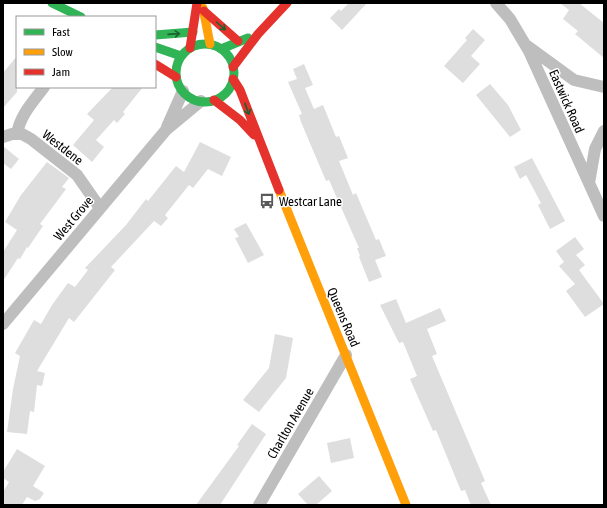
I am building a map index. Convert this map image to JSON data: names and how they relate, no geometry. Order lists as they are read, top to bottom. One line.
{"streets":{"main road":["Queens Road"],"street":["Eastwick Road","Westdene","West Grove","Charlton Avenue"]},"crossings":[["Westdene","West Grove"],["West Grove","Queens Road"],["Queens Road","Charlton Avenue"]],"places":{"bus stop":["Westcar Lane"]},"legend":["Fast","Slow","Jam"]}
